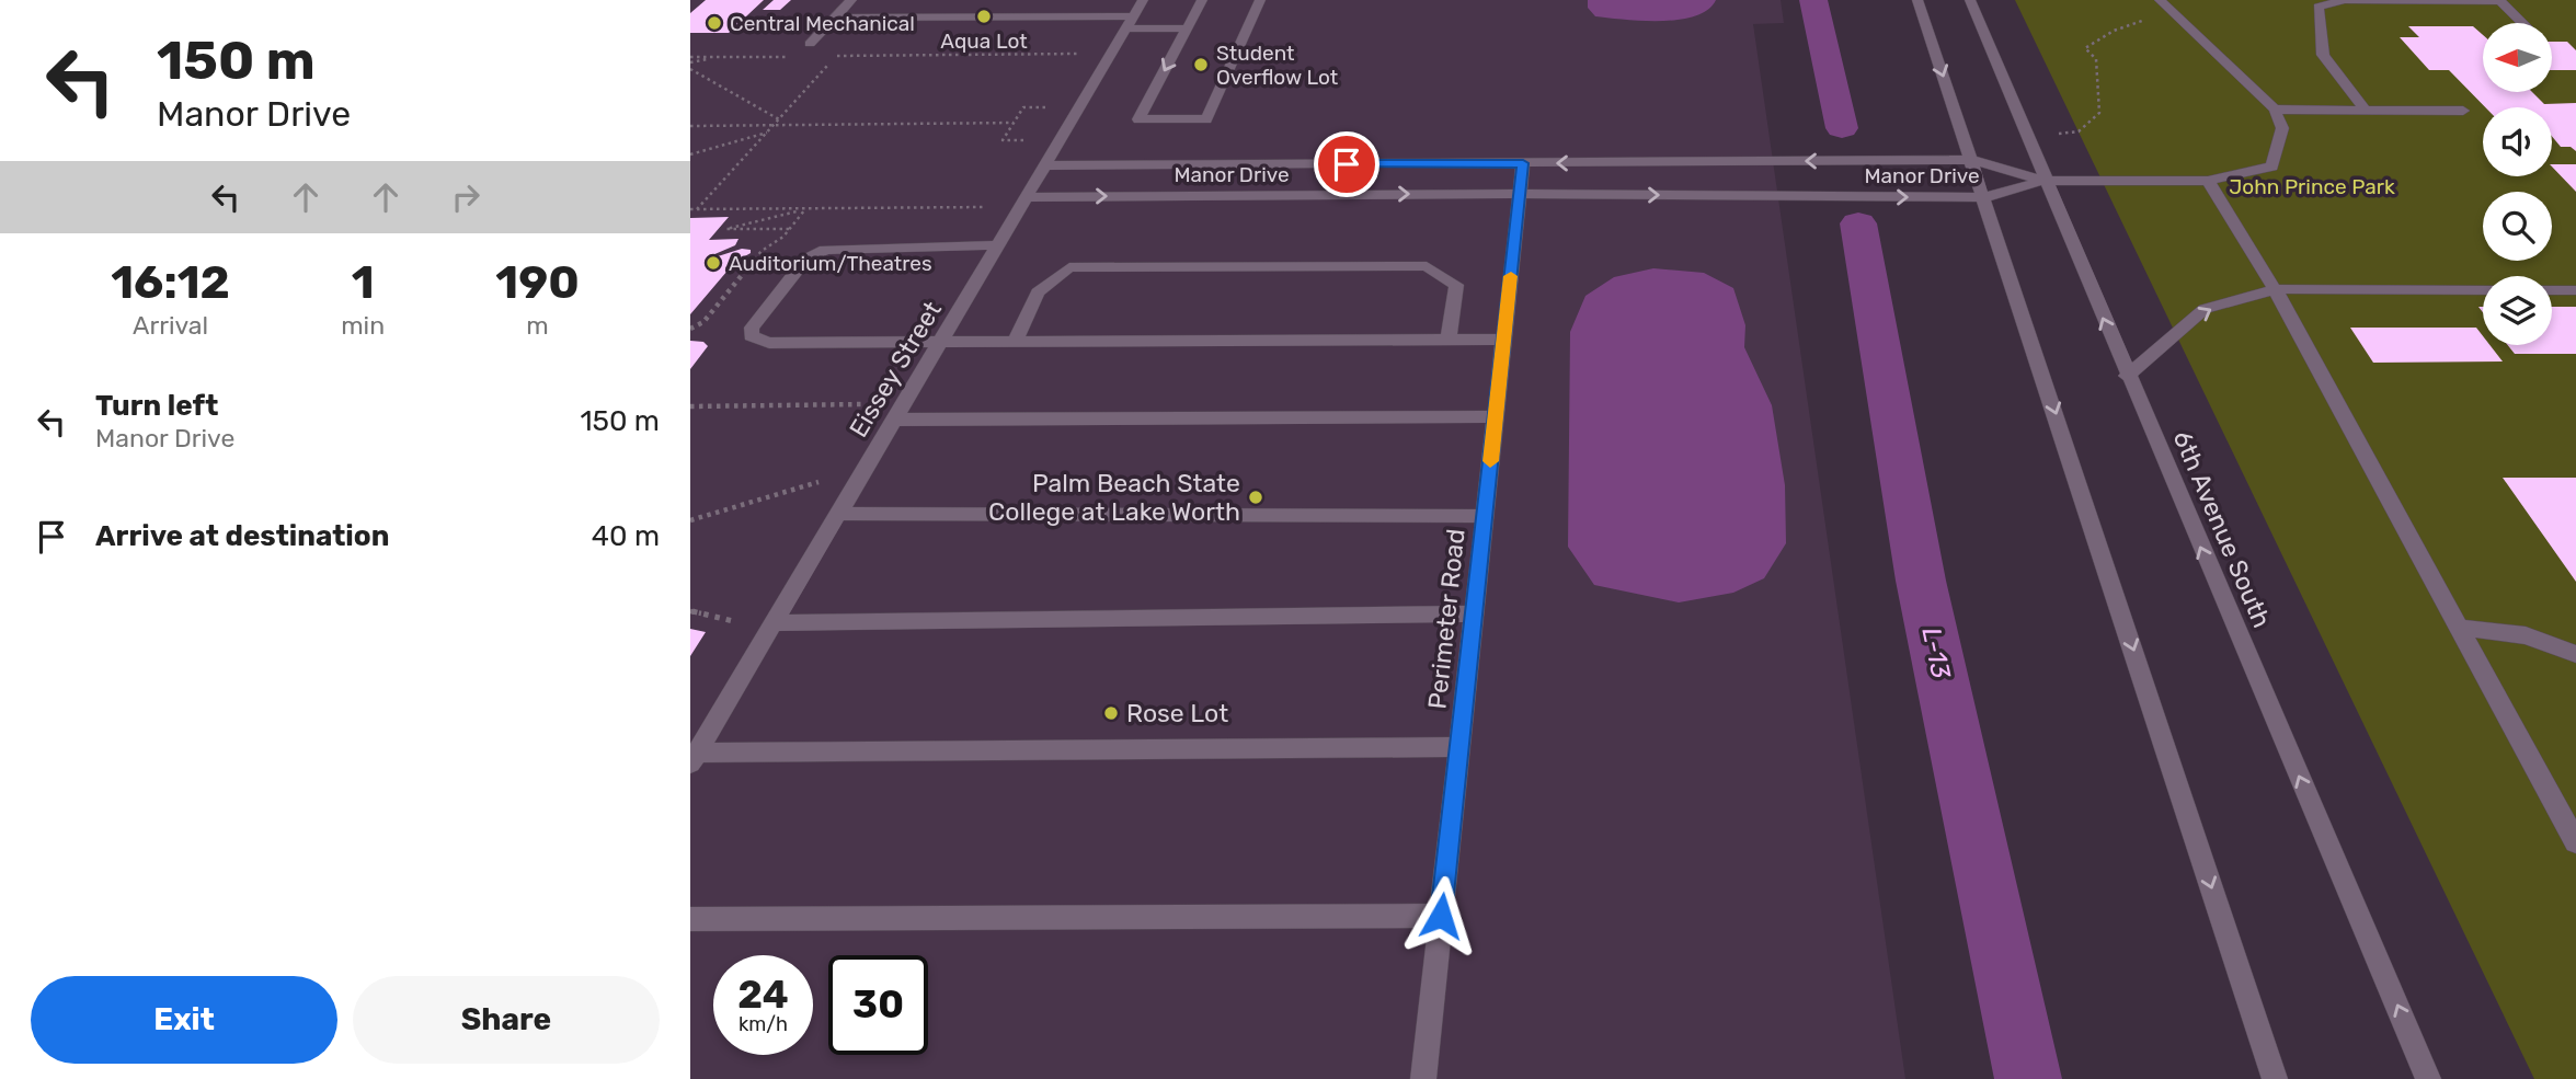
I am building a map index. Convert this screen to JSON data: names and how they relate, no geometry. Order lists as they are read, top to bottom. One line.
{"streets":{"street":["Manor Drive","Eissey Street","6th Avenue South","Perimeter Road"]},"crossings":[["Manor Drive","Eissey Street"],["Manor Drive","6th Avenue South"],["Manor Drive","Perimeter Road"]],"water":["L-13"],"parks":["John Prince Park"],"places":["Aqua Lot","Central Mechanical","Student Overflow Lot","Auditorium/Theatres","Palm Beach State College at Lake Worth","Rose Lot"],"north":"left","page":{"turn":["150 m","Manor Drive"],"eta":["16:12","Arrival","1","min","190","m"],"list":[{"name":"Turn left","note":"Manor Drive","value":"150 m"},{"name":"Arrive at destination","value":"40 m"}],"speed":"24 km/h","limit":"30","buttons":["Exit","Share"]}}
